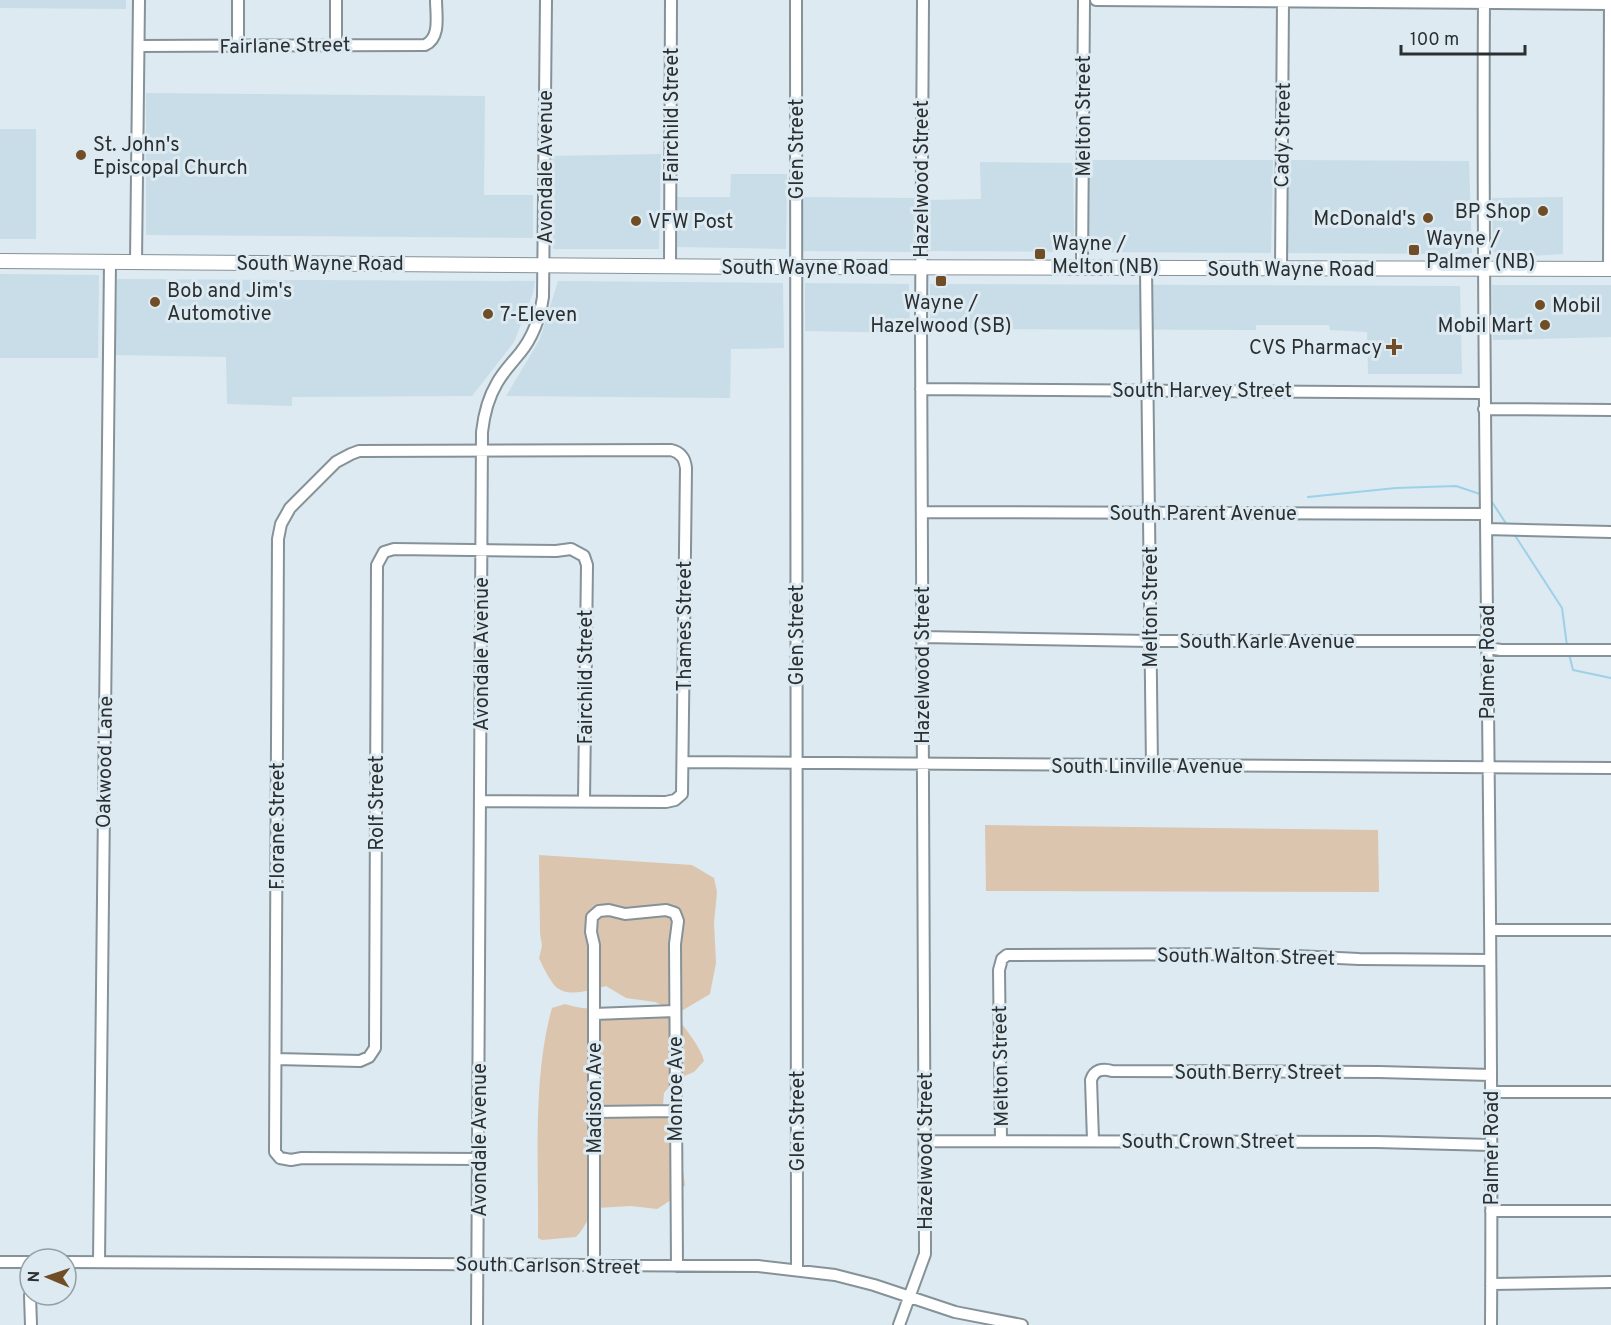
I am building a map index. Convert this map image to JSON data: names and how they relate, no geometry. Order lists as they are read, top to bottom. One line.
{"streets":{"main road":["South Wayne Road"],"street":["Fairlane Street","Fairchild Street","Melton Street","Cady Street","Glen Street","Avondale Avenue","Hazelwood Street","South Harvey Street","South Parent Avenue","Thames Street","South Karle Avenue","Palmer Road","Oakwood Lane","South Linville Avenue","Rolf Street","Florane Street","South Walton Street","South Berry Street","Monroe Ave","Madison Ave","South Crown Street","South Carlson Street"]},"crossings":[["Fairchild Street","Avondale Avenue"],["Fairchild Street","South Wayne Road"],["Fairchild Street","Thames Street"],["Fairchild Street","Rolf Street"],["Melton Street","South Wayne Road"],["Melton Street","South Harvey Street"],["Melton Street","South Parent Avenue"],["Melton Street","South Karle Avenue"],["Melton Street","South Linville Avenue"],["Melton Street","South Walton Street"],["Melton Street","South Crown Street"],["Cady Street","South Wayne Road"],["Glen Street","South Wayne Road"],["Glen Street","South Linville Avenue"],["Glen Street","South Carlson Street"],["Avondale Avenue","South Wayne Road"],["Avondale Avenue","Thames Street"],["Avondale Avenue","Rolf Street"],["Avondale Avenue","Florane Street"],["Avondale Avenue","South Carlson Street"],["Hazelwood Street","South Wayne Road"],["Hazelwood Street","South Harvey Street"],["Hazelwood Street","South Parent Avenue"],["Hazelwood Street","South Karle Avenue"],["Hazelwood Street","South Linville Avenue"],["Hazelwood Street","South Crown Street"],["Hazelwood Street","South Carlson Street"],["South Wayne Road","Palmer Road"],["South Wayne Road","Oakwood Lane"],["South Harvey Street","Palmer Road"],["South Parent Avenue","Palmer Road"],["Thames Street","South Linville Avenue"],["Thames Street","Florane Street"],["South Karle Avenue","Palmer Road"],["Palmer Road","South Linville Avenue"],["Palmer Road","South Walton Street"],["Palmer Road","South Berry Street"],["Palmer Road","South Crown Street"],["Oakwood Lane","South Carlson Street"],["Rolf Street","Florane Street"],["South Berry Street","South Crown Street"],["Monroe Ave","Madison Ave"],["Monroe Ave","South Carlson Street"],["Madison Ave","South Carlson Street"]],"places":{"other":["St. John's Episcopal Church","BP Shop","McDonald's","VFW Post","Bob and Jim's Automotive","Mobil","7-Eleven","Mobil Mart"],"transit":["Wayne / Palmer (NB)","Wayne / Melton (NB)","Wayne / Hazelwood (SB)"],"health":["CVS Pharmacy"]},"scale_bar":"100 m","north":"left"}
